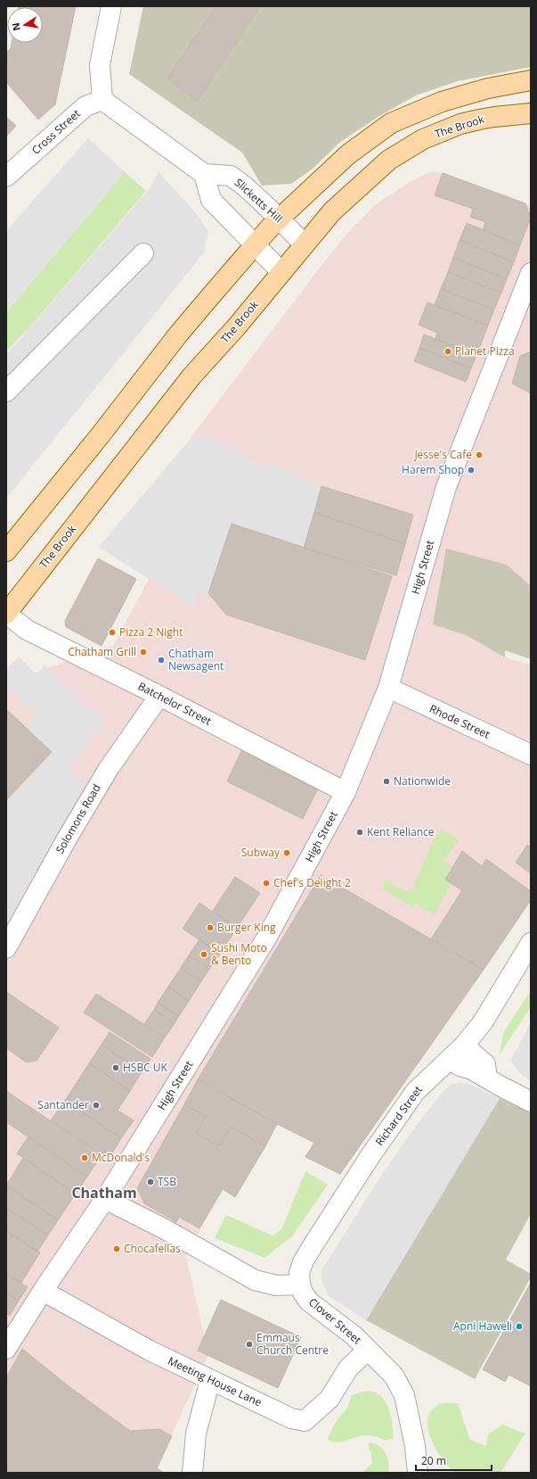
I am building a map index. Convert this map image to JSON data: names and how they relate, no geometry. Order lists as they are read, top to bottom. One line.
{"streets":{"main road":["The Brook"],"street":["Cross Street","Slicketts Hill","High Street","Batchelor Street","Rhode Street","Solomons Road","Richard Street","Clover Street","Meeting House Lane"]},"crossings":[["The Brook","Slicketts Hill"],["The Brook","Batchelor Street"],["High Street","Batchelor Street"],["High Street","Rhode Street"],["High Street","Meeting House Lane"],["Batchelor Street","Solomons Road"],["Richard Street","Clover Street"],["Clover Street","Meeting House Lane"]],"districts":["Chatham"],"places":["Planet Pizza","Jesse's Cafe","Harem Shop","Pizza 2 Night","Chatham Grill","Chatham Newsagent","Nationwide","Kent Reliance","Subway","Chef's Delight 2","Burger King","Sushi Moto & Bento","HSBC UK","Santander","McDonald's","TSB","Chocafellas","Apni Haweli","Emmaus Church Centre"],"scale_bar":"20 m","north":"left"}
